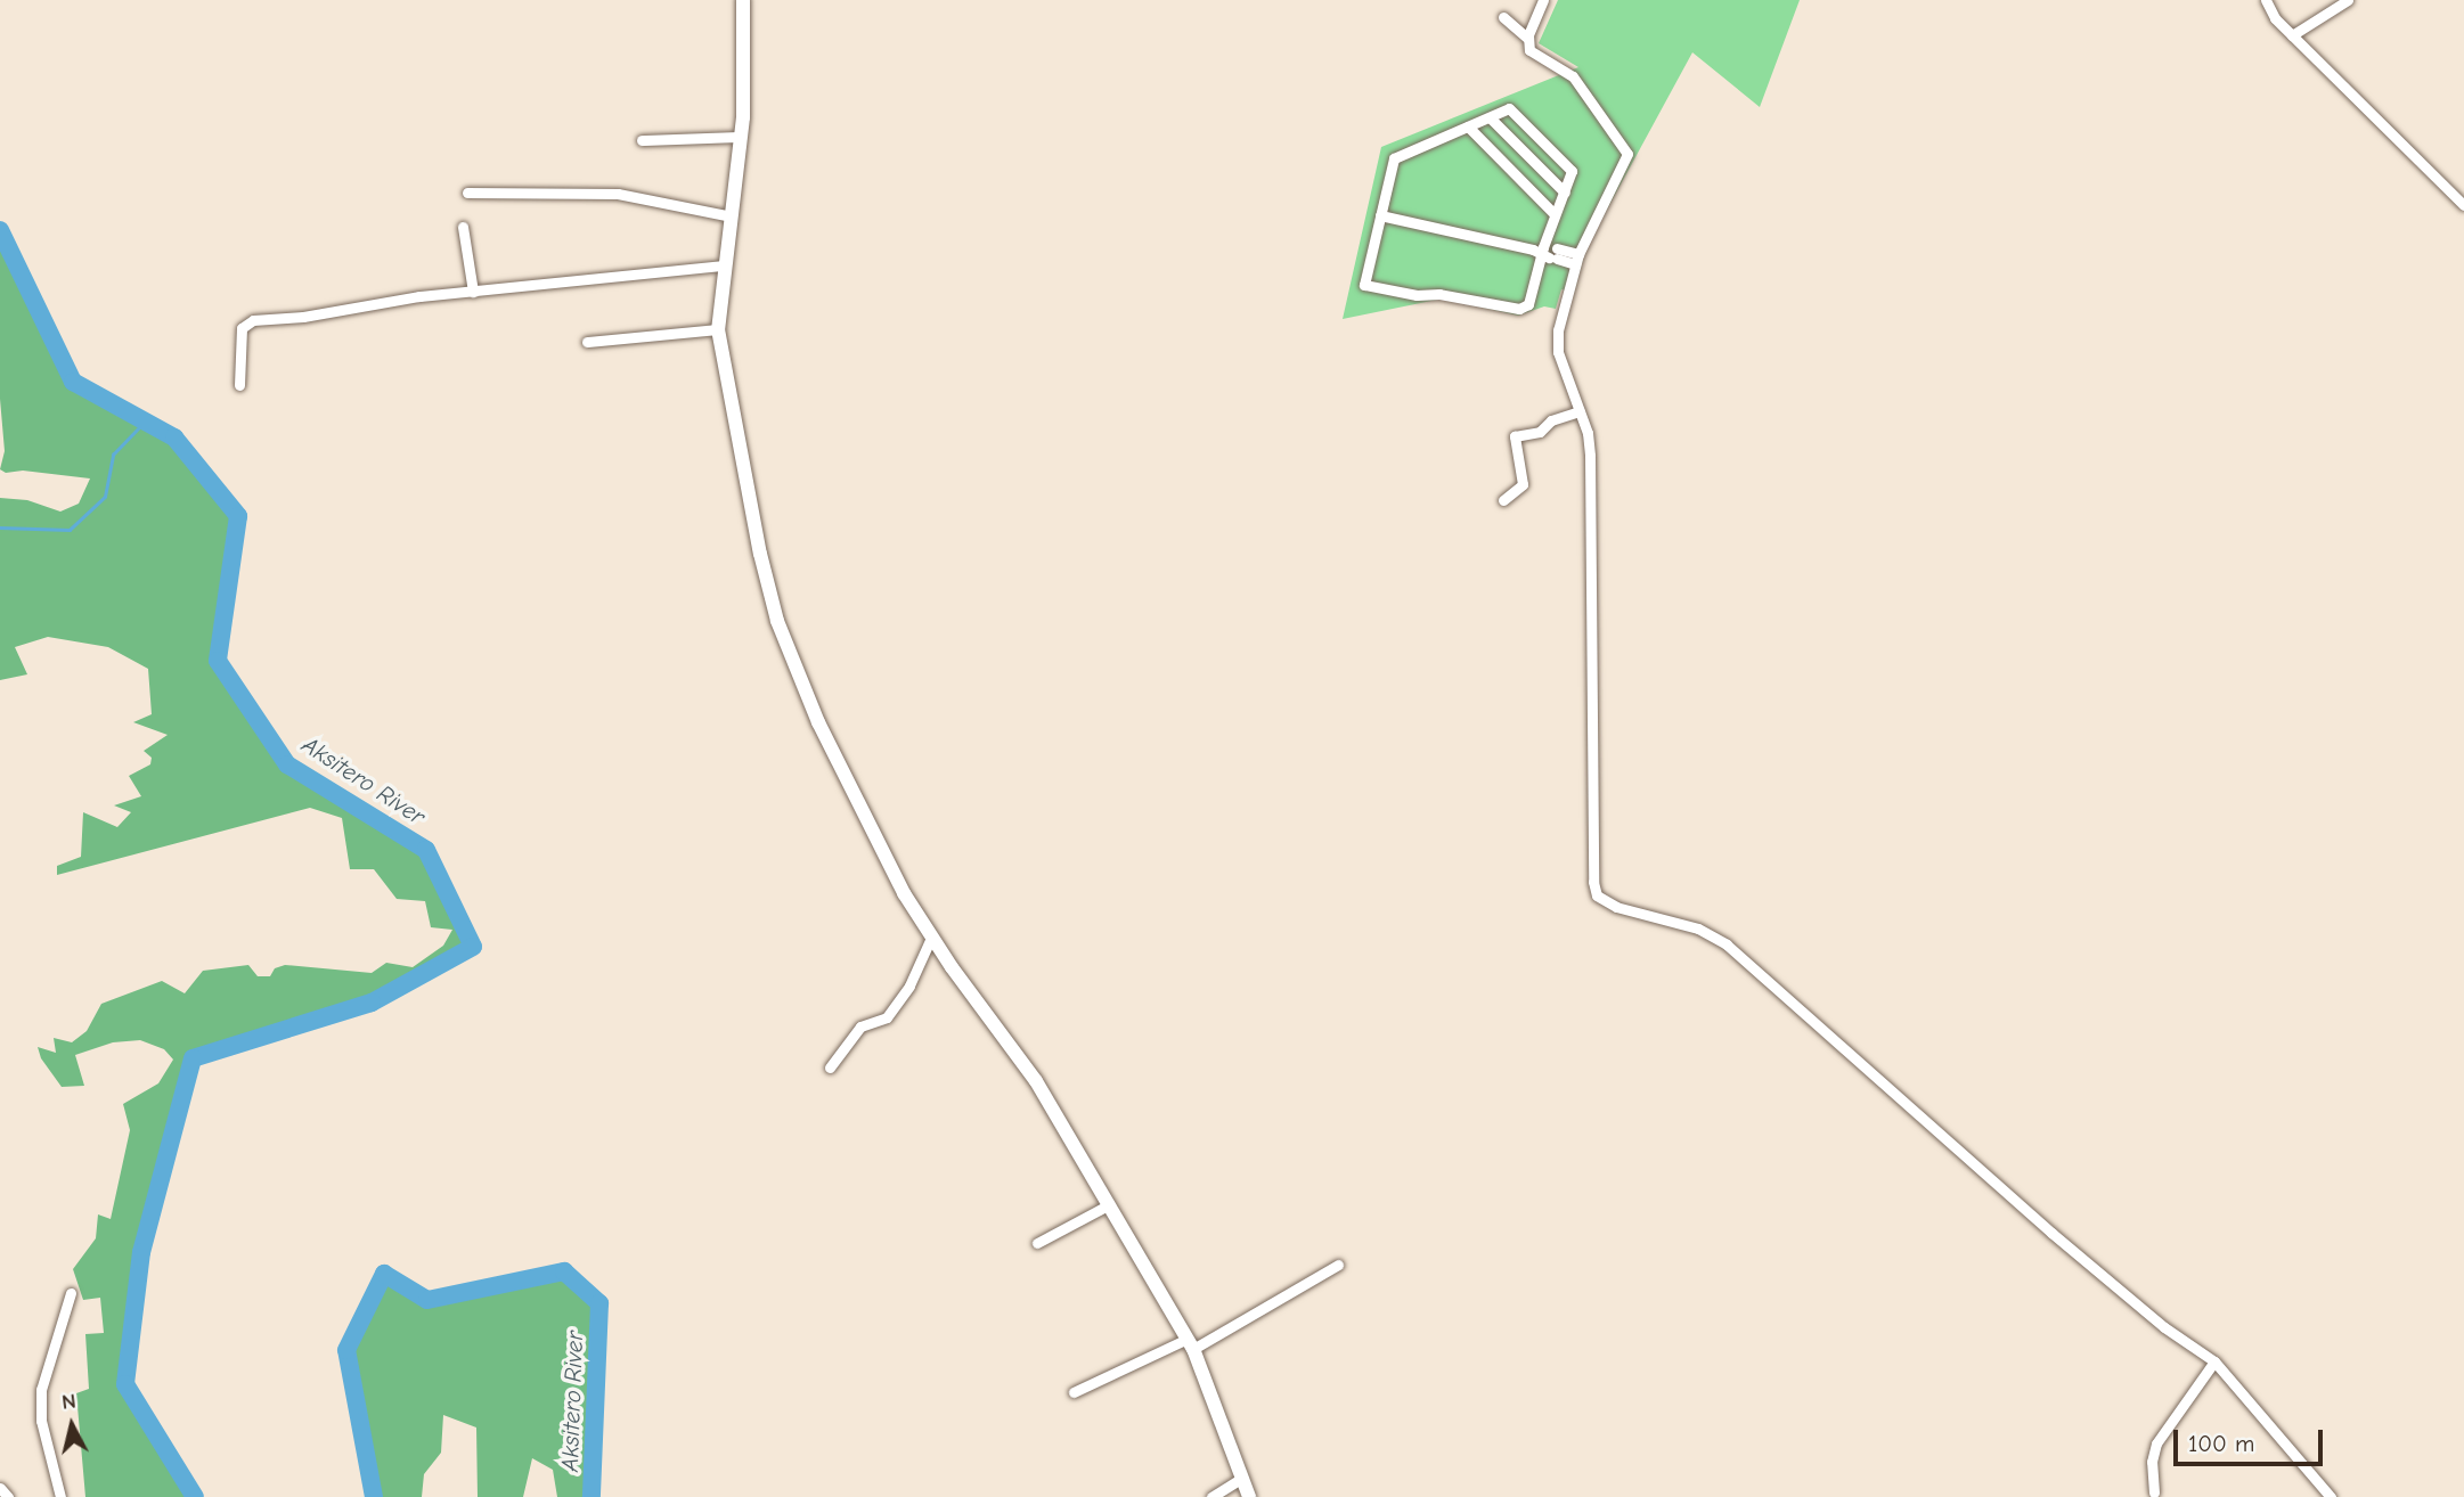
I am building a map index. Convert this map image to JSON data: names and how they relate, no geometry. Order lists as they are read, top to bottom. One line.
{"water":["Aksitero River"],"scale_bar":"100 m","north":"top"}
